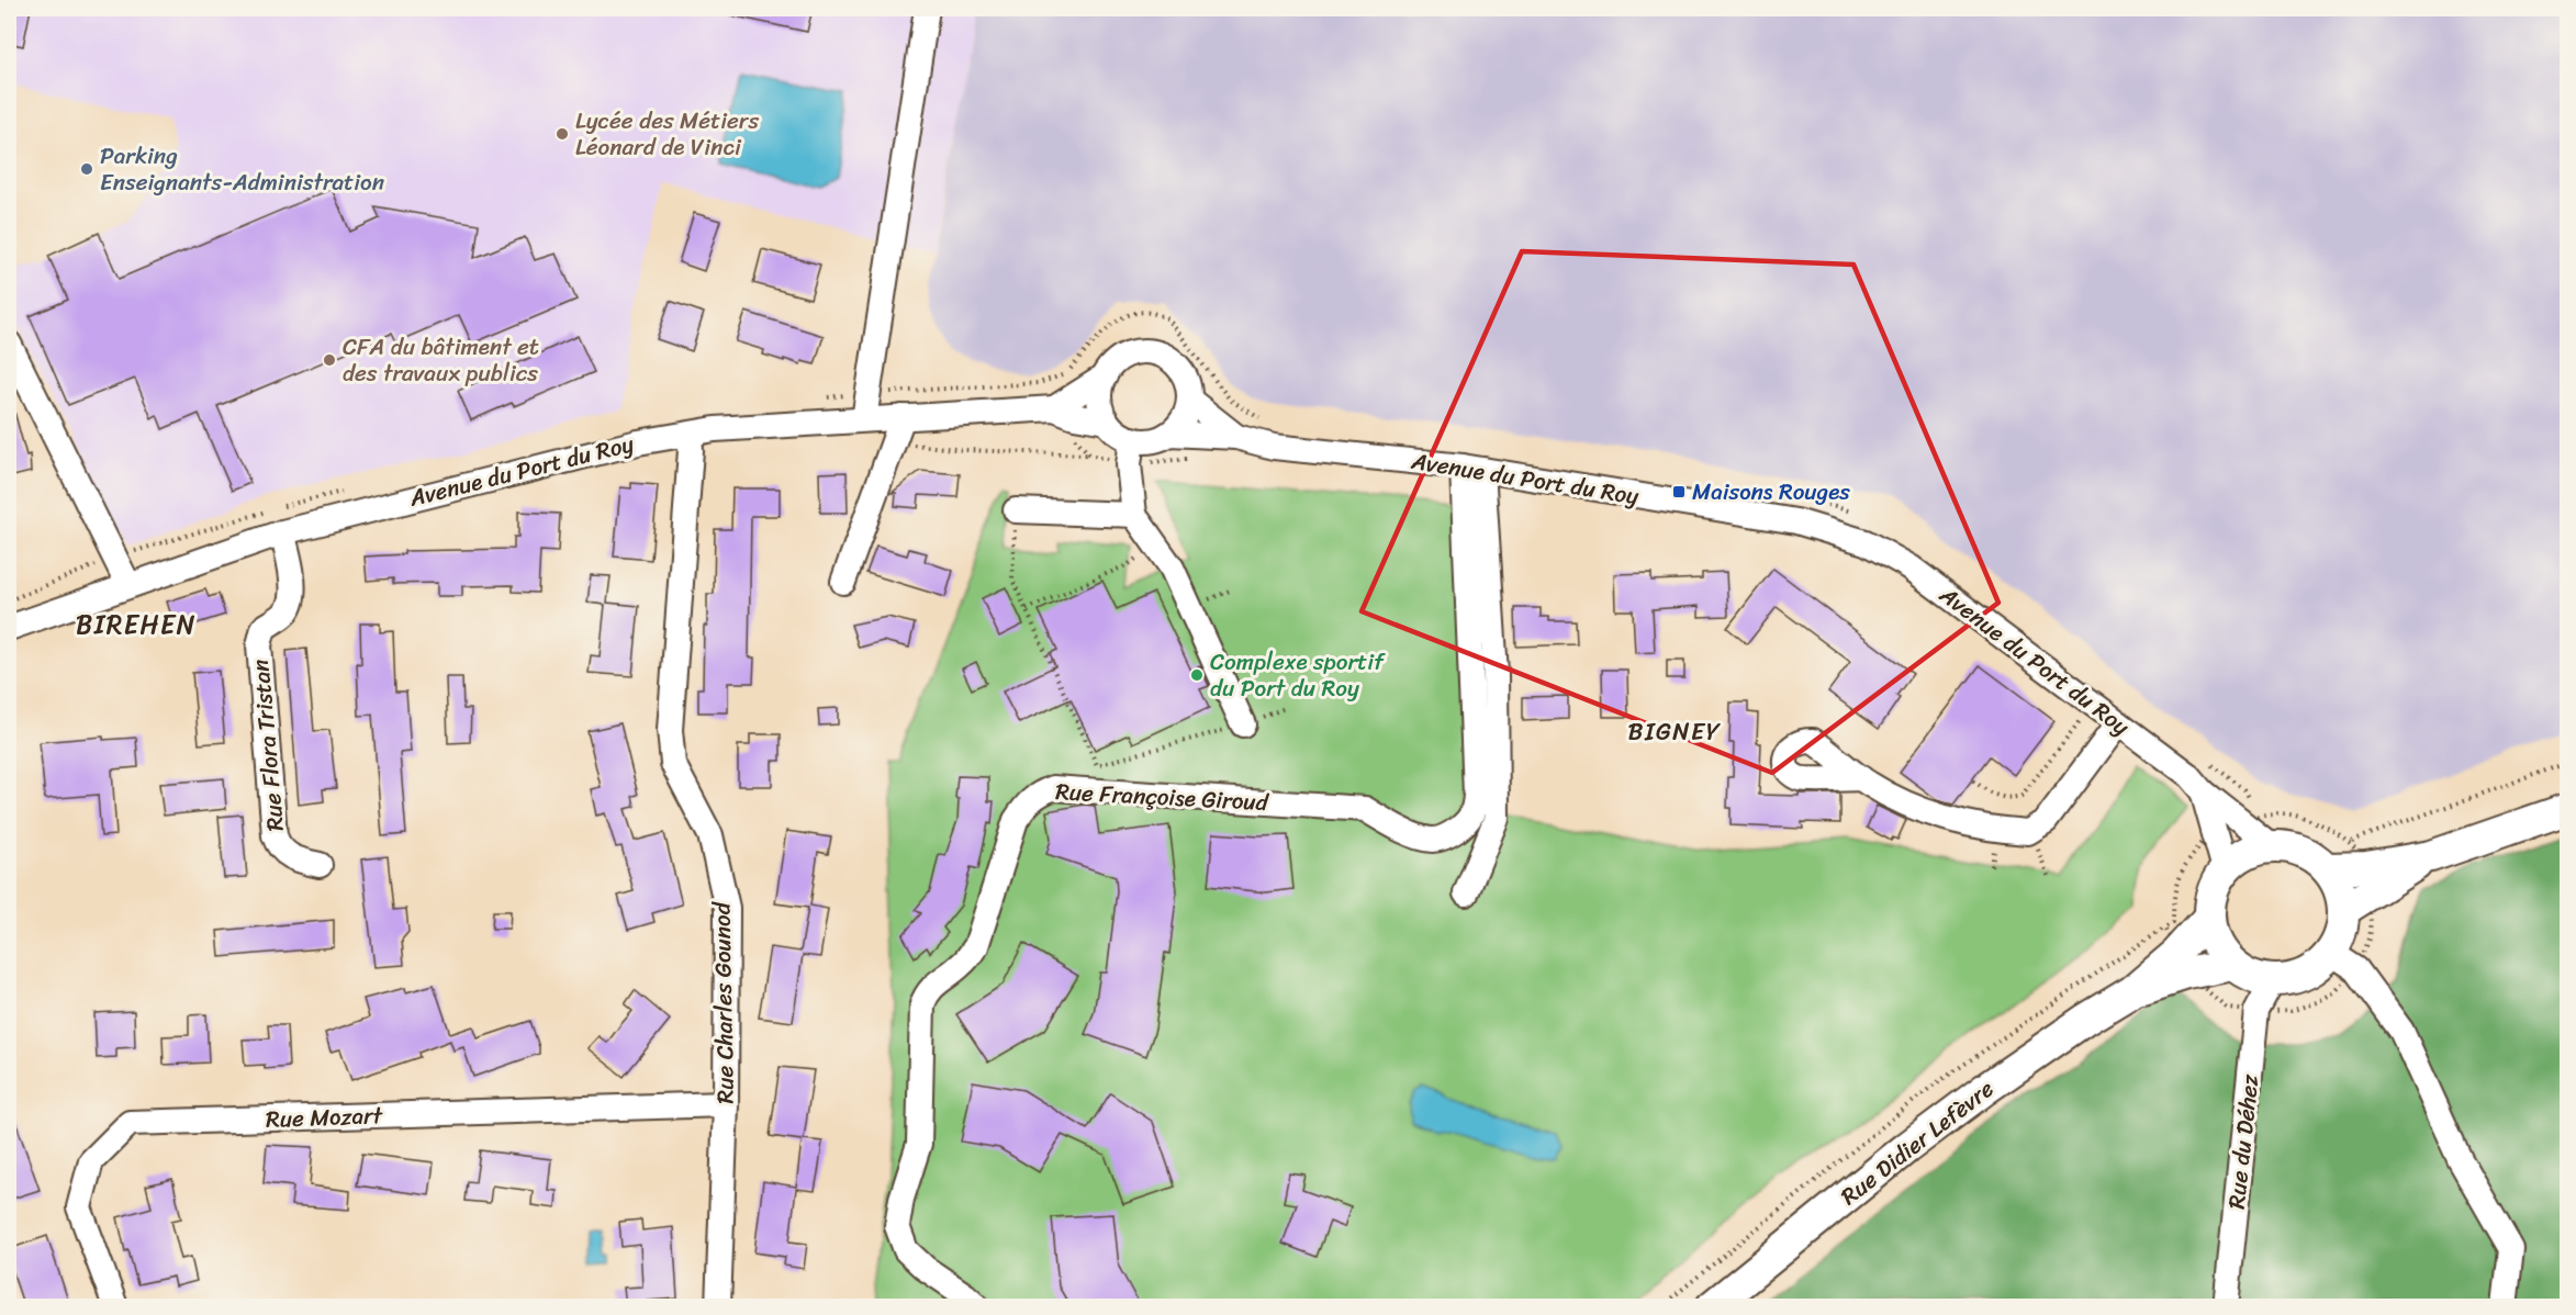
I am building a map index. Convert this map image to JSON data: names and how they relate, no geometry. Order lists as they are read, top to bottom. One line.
{"streets":{"main road":["Rue Didier Lefèvre"],"street":["Avenue du Port du Roy","Rue Flora Tristan","Rue Françoise Giroud","Rue Charles Gounod","Rue Mozart","Rue du Déhez"]},"crossings":[["Avenue du Port du Roy","Rue Flora Tristan"],["Avenue du Port du Roy","Rue Françoise Giroud"],["Avenue du Port du Roy","Rue Charles Gounod"],["Avenue du Port du Roy","Rue du Déhez"],["Avenue du Port du Roy","Rue Didier Lefèvre"],["Rue Charles Gounod","Rue Mozart"],["Rue du Déhez","Rue Didier Lefèvre"]],"districts":["BIREHEN","BIGNEY"],"places":{"other":["Lycée des Métiers Léonard de Vinci","Parking Enseignants-Administration","CFA du bâtiment et des travaux publics","Complexe sportif du Port du Roy"],"transit":["Maisons Rouges"]}}
